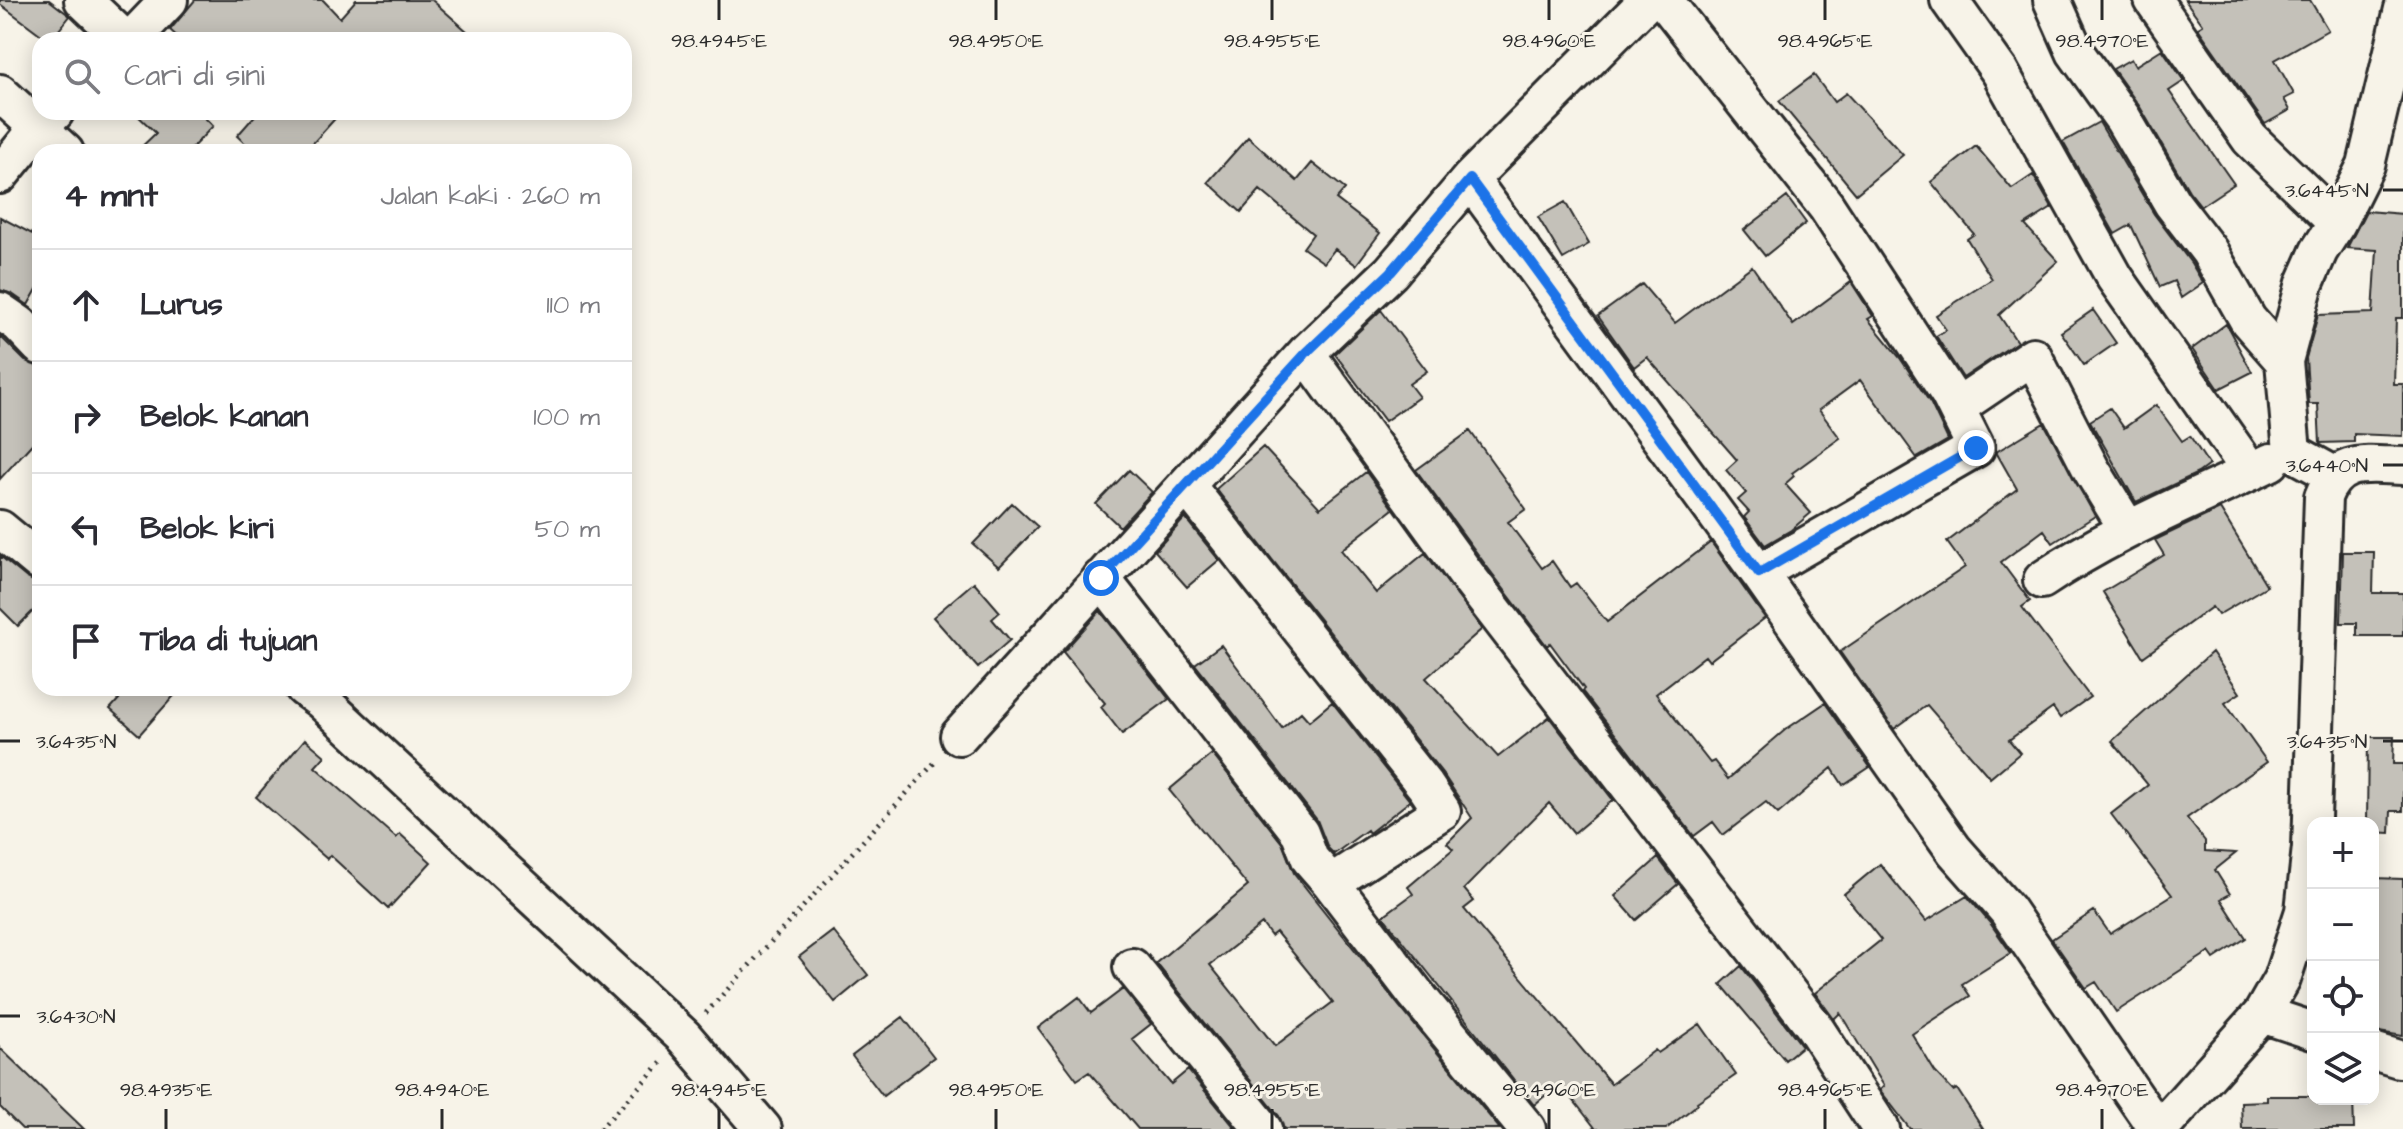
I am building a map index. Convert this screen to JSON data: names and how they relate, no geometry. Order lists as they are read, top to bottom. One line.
{"page":{"search":"Cari di sini","heading":["4 mnt","Jalan kaki · 260 m"],"list":[["Lurus","110 m"],["Belok kanan","100 m"],["Belok kiri","50 m"],"Tiba di tujuan"],"map_buttons":["+","−"]},"coordinates":["98.4945°E","98.4950°E","98.4955°E","98.4960°E","98.4965°E","98.4970°E","3.6445°N","3.6440°N","3.6435°N","3.6430°N","98.4935°E","98.4940°E"]}
